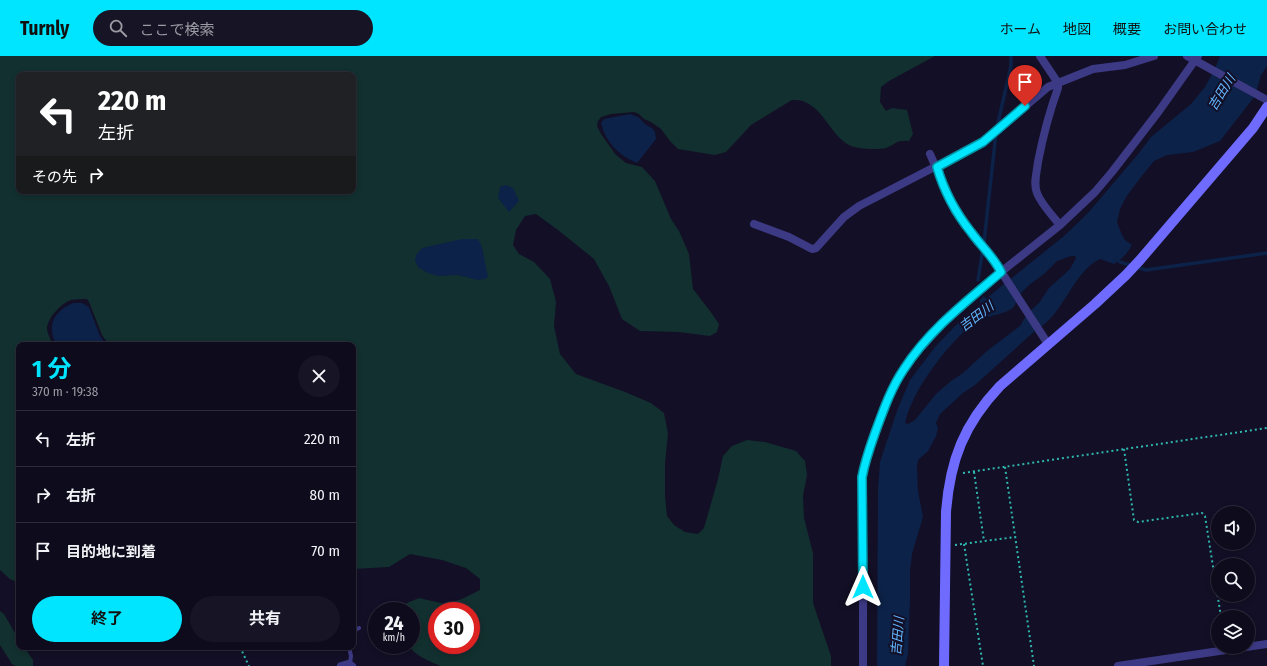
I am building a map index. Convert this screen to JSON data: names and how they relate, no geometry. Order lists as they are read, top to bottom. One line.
{"water":["吉田川"],"page":{"header":"Turnly","search":"ここで検索","nav":["ホーム","地図","概要","お問い合わせ"],"turn":["220 m","左折"],"then":"その先","heading":["1 分","370 m · 19:38"],"list":[{"name":"左折","value":"220 m"},{"name":"右折","value":"80 m"},{"name":"目的地に到着","value":"70 m"}],"buttons":["終了","共有"],"speed":"24 km/h","limit":"30"}}
